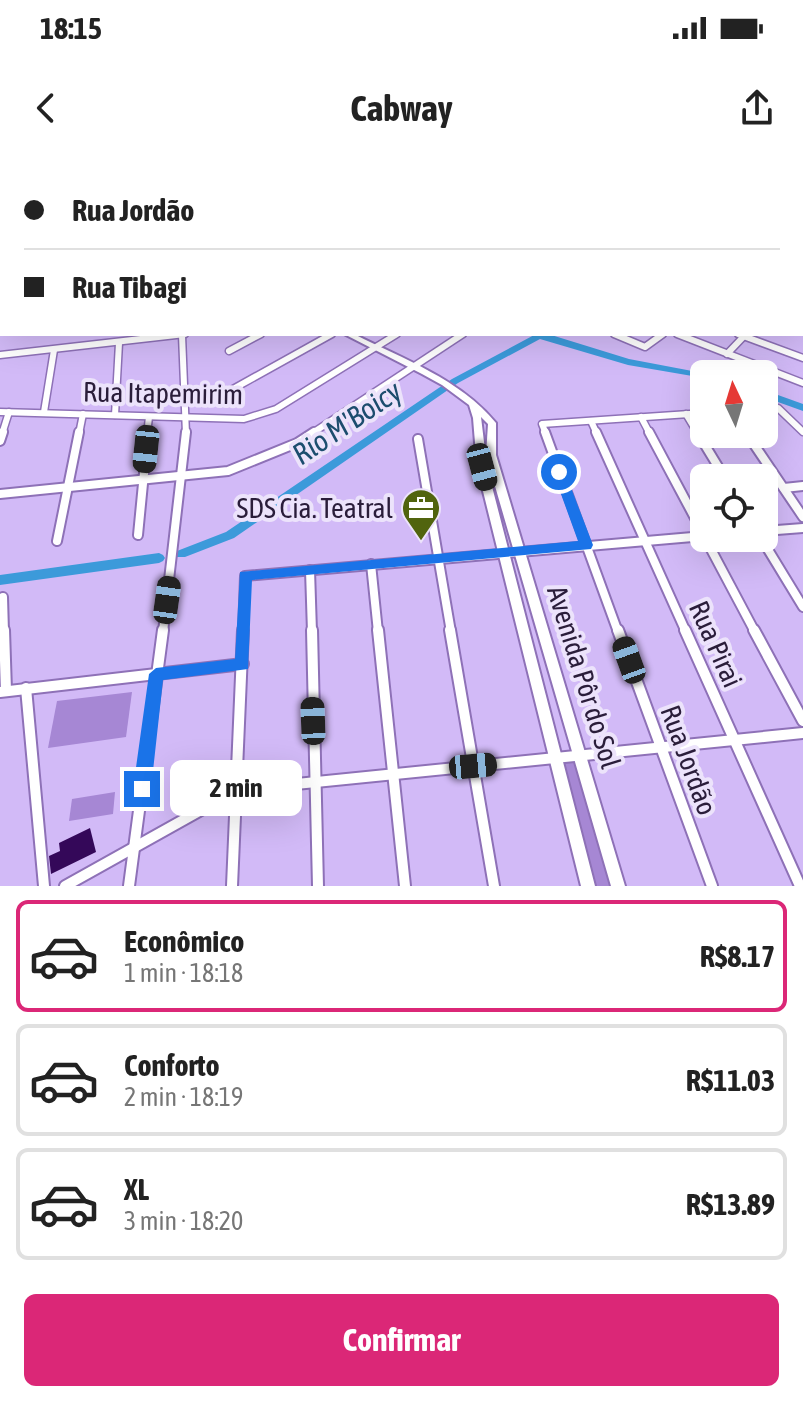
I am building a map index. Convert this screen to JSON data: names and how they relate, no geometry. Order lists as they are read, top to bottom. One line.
{"streets":{"street":["Rua Itapemirim","Rua Pirai","Avenida Pôr do Sol","Rua Jordão"]},"crossings":[["Rua Pirai","Rua Jordão"]],"water":["Rio M'Boicy"],"places":{"office":["SDS Cia. Teatral"]},"north":"top","page":{"status":"18:15","header":"Cabway","banner":["Rua Jordão","Rua Tibagi"],"bubble":"2 min","list":[{"name":"Econômico","note":"1 min · 18:18","value":"R$8.17"},{"name":"Conforto","note":"2 min · 18:19","value":"R$11.03"},{"name":"XL","note":"3 min · 18:20","value":"R$13.89"}],"buttons":"Confirmar"}}
